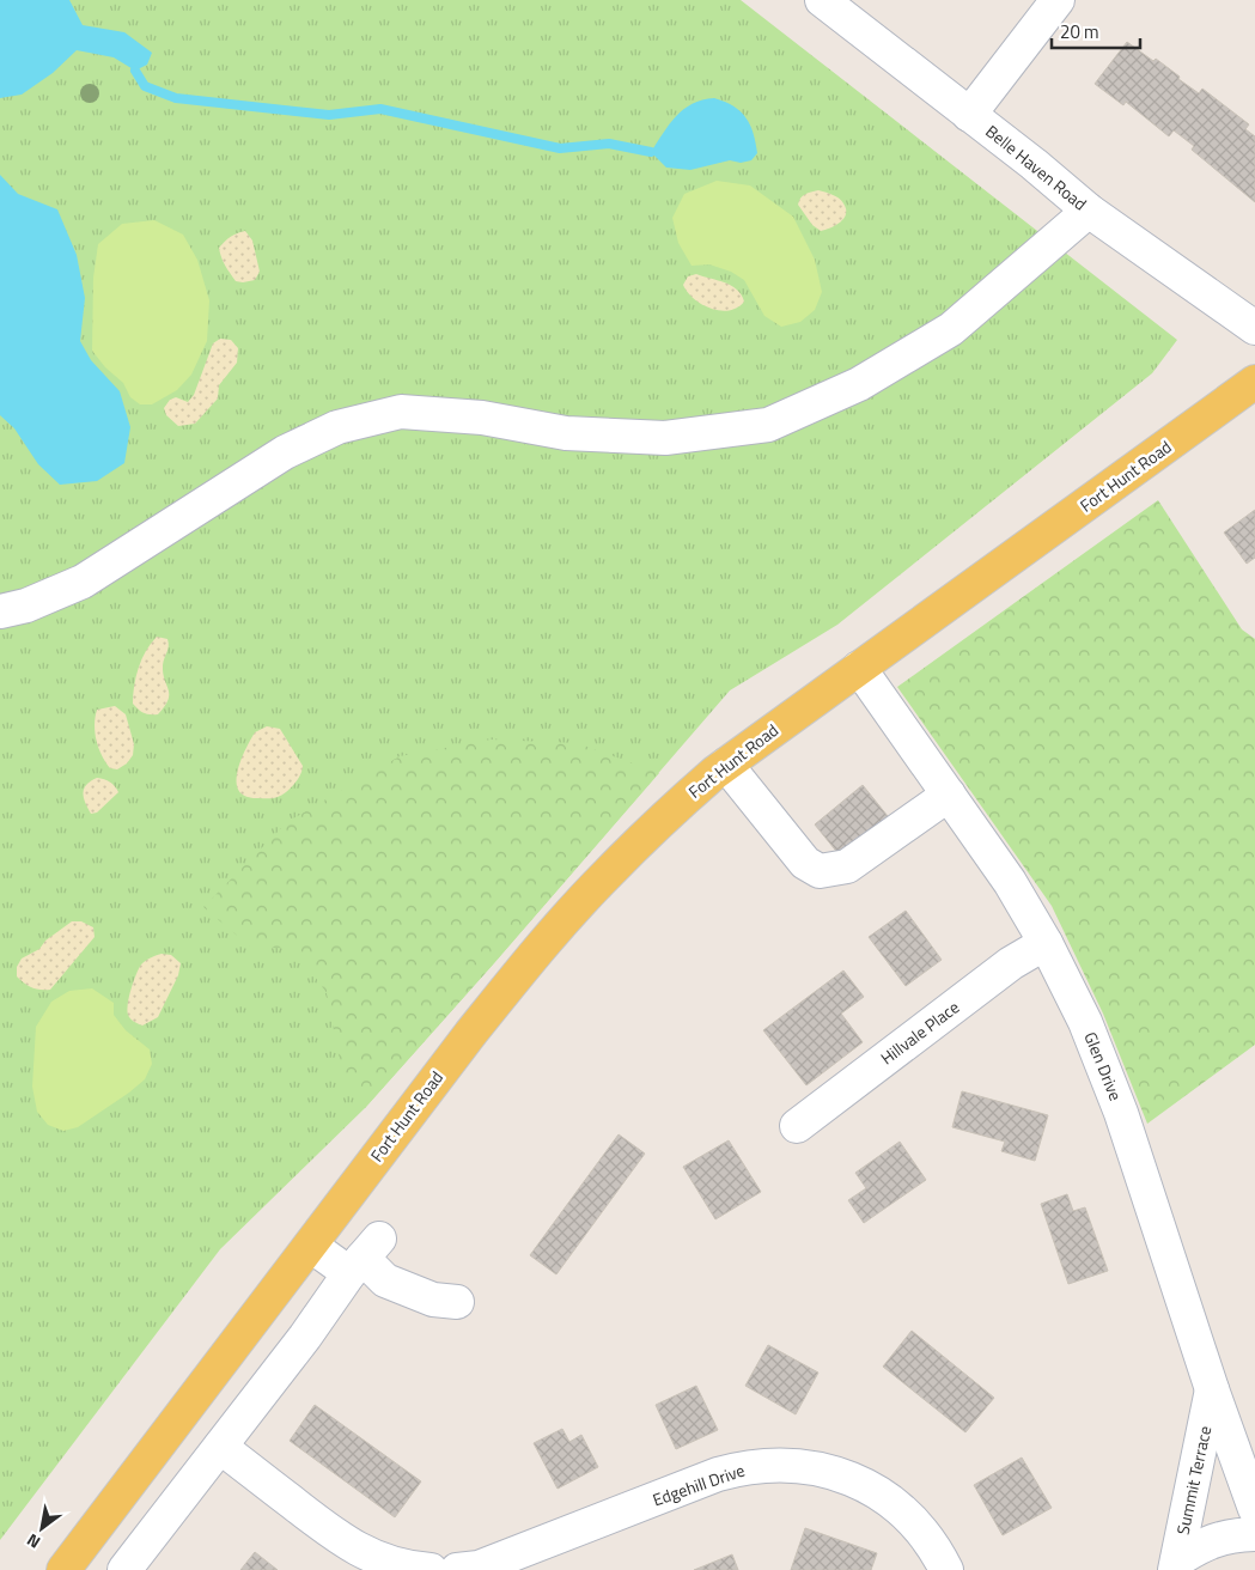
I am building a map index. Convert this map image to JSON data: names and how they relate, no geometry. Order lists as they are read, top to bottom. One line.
{"streets":{"main road":["Fort Hunt Road"],"street":["Belle Haven Road","Hillvale Place","Glen Drive","Summit Terrace","Edgehill Drive"]},"crossings":[["Fort Hunt Road","Glen Drive"],["Hillvale Place","Glen Drive"],["Glen Drive","Summit Terrace"]],"scale_bar":"20 m","north":"bottom left"}
